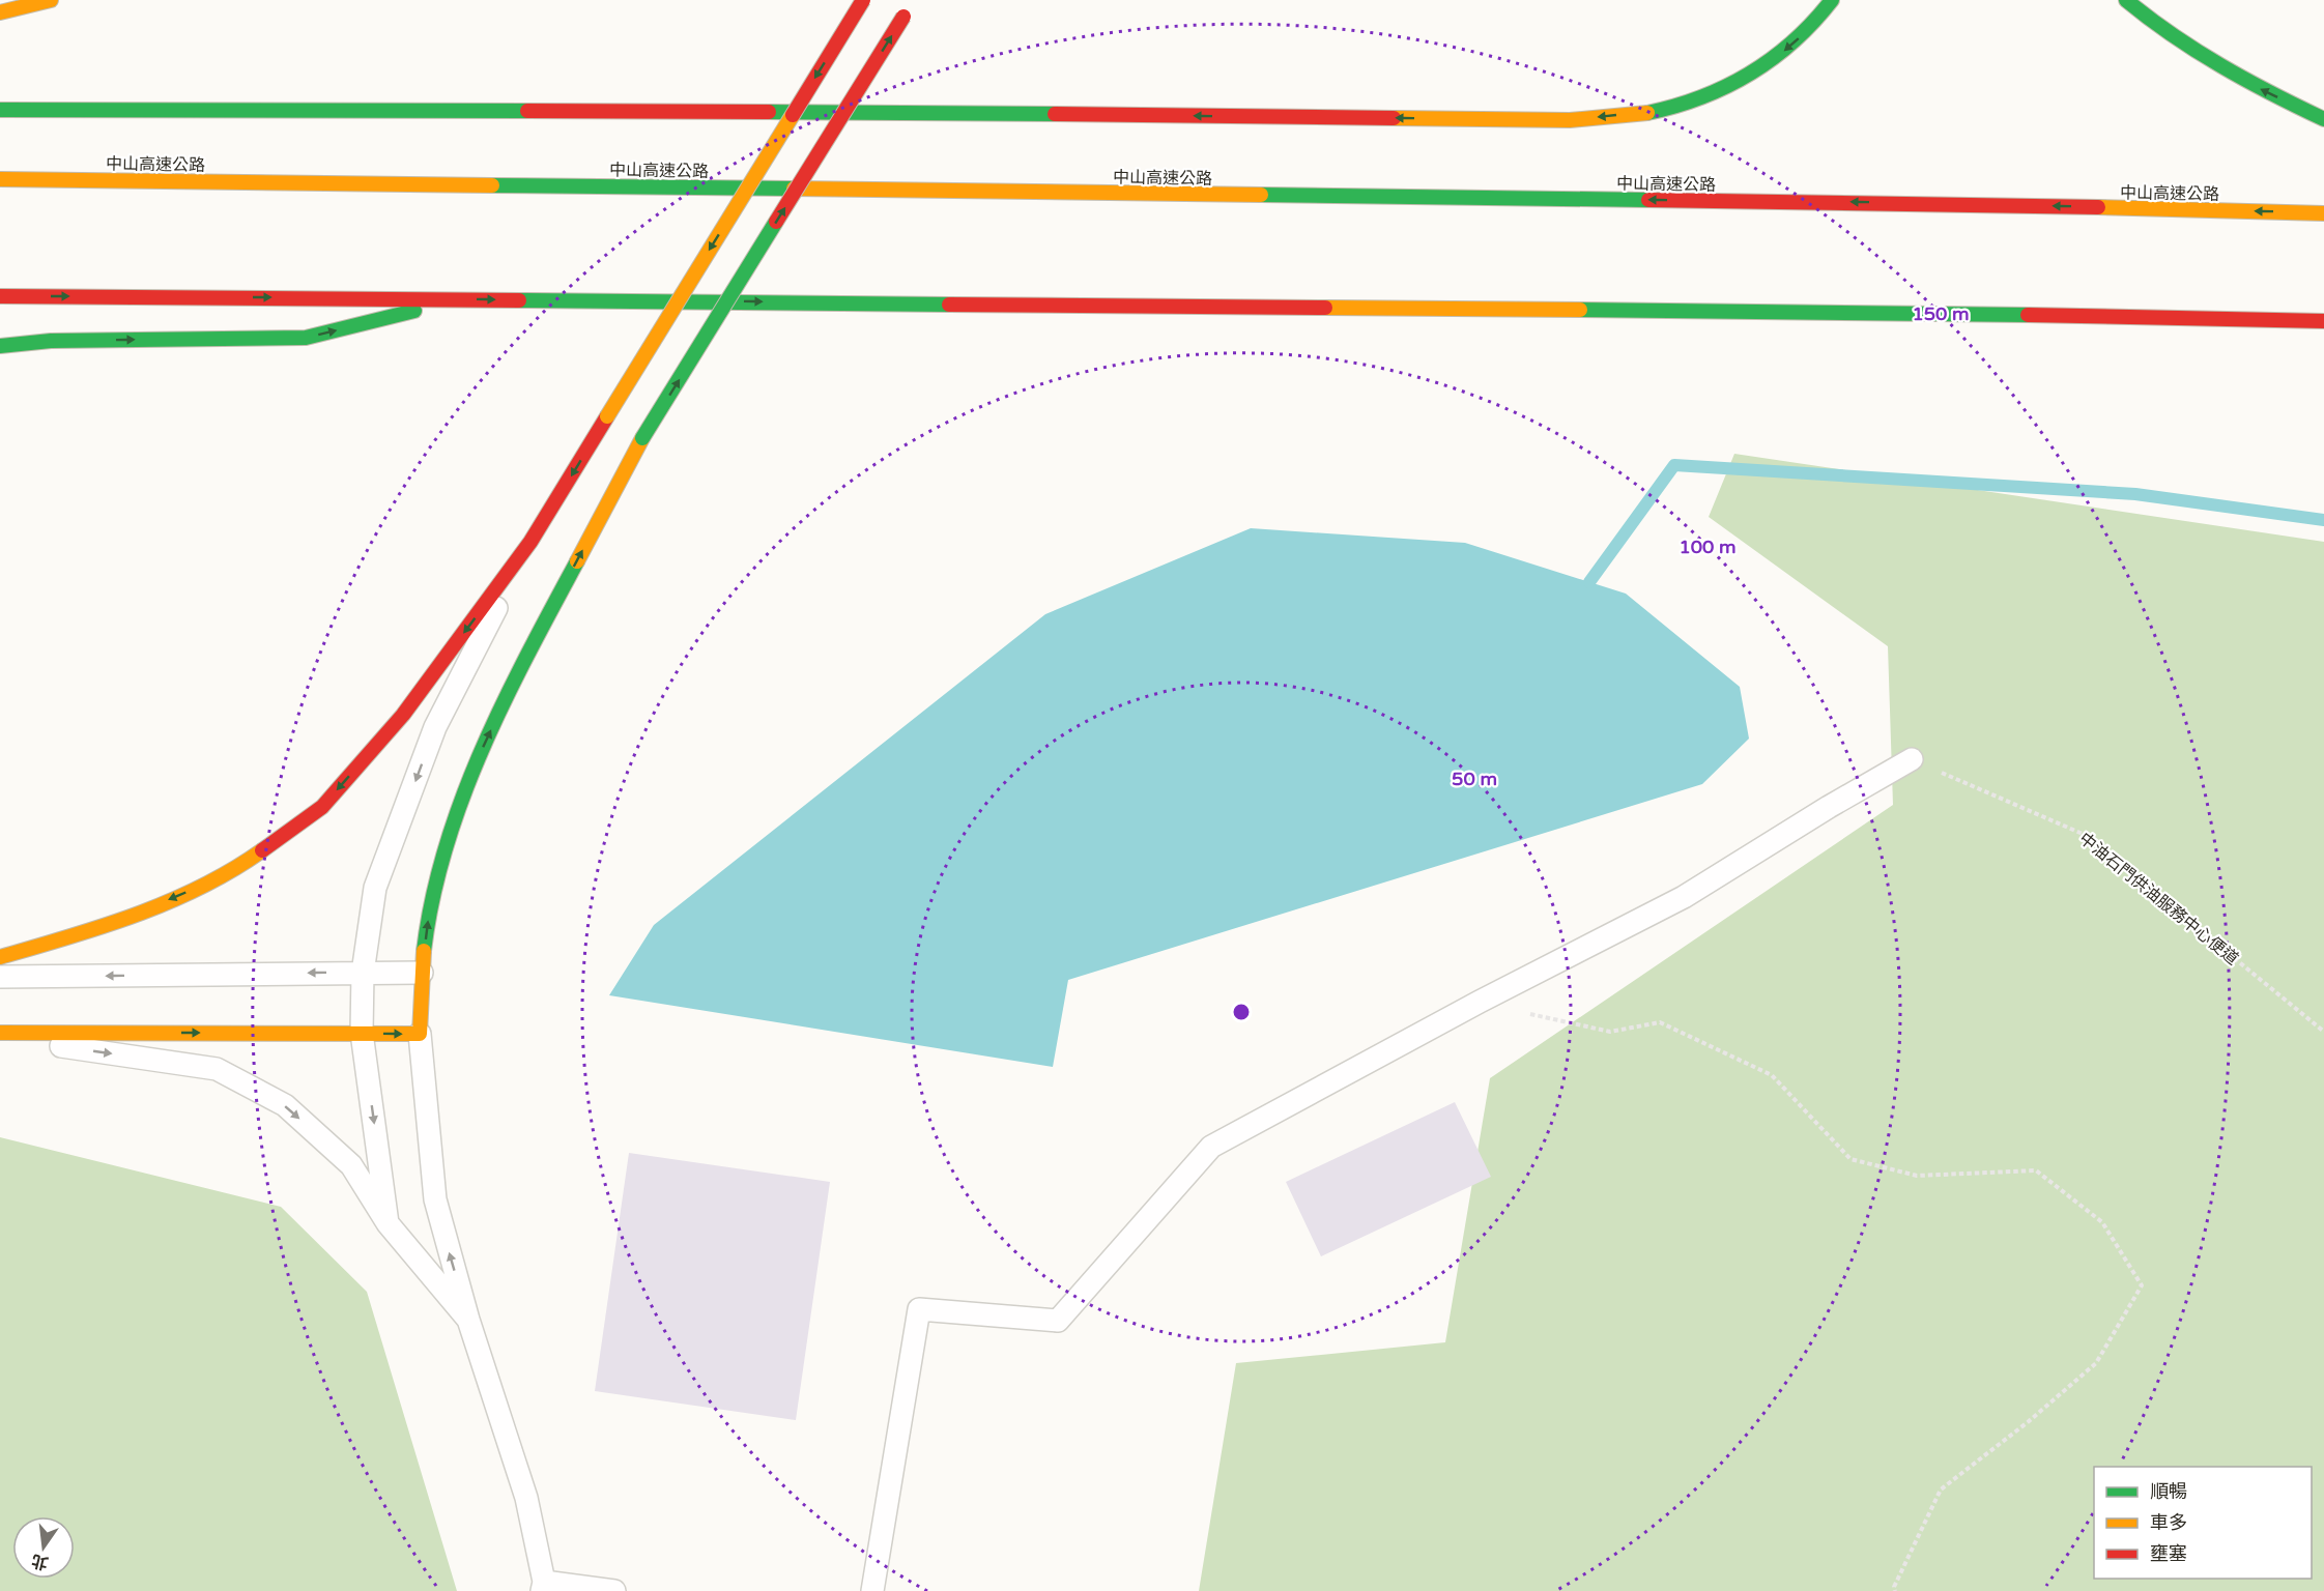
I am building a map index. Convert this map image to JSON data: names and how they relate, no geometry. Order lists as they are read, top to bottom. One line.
{"streets":{"highway":["中山高速公路"],"path":["中油石門供油服務中心便道"]},"legend":["順暢","車多","壅塞"],"north":"bottom","rings":["150 m","100 m","50 m"]}
